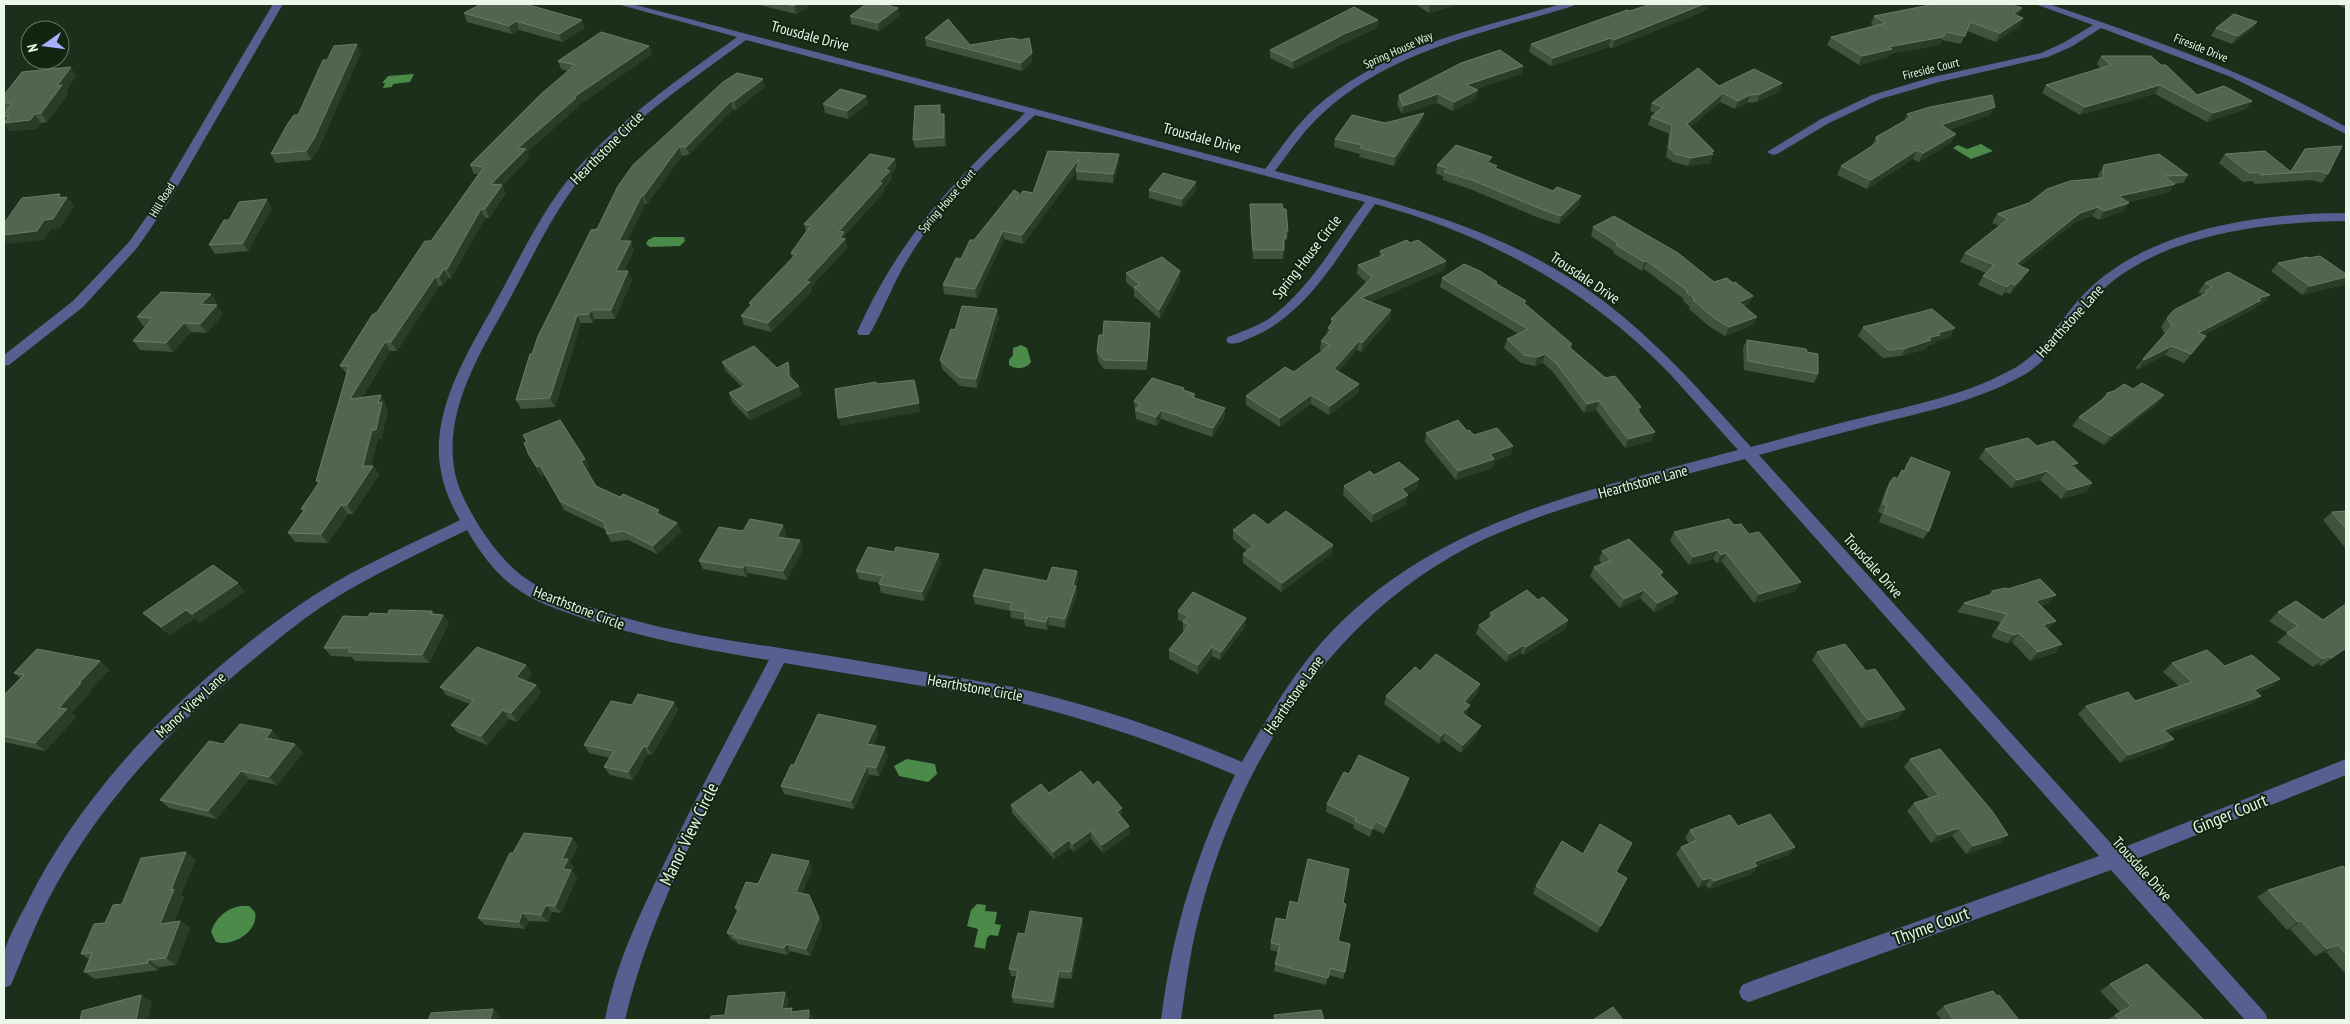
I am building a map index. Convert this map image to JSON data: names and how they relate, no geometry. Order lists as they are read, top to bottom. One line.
{"streets":{"street":["Trousdale Drive","Fireside Drive","Spring House Way","Fireside Court","Hearthstone Circle","Hill Road","Spring House Court","Spring House Circle","Hearthstone Lane","Manor View Lane","Ginger Court","Manor View Circle","Thyme Court"]},"crossings":[["Trousdale Drive","Spring House Way"],["Trousdale Drive","Hearthstone Circle"],["Trousdale Drive","Spring House Court"],["Trousdale Drive","Spring House Circle"],["Trousdale Drive","Hearthstone Lane"],["Trousdale Drive","Ginger Court"],["Trousdale Drive","Thyme Court"],["Fireside Drive","Fireside Court"],["Hearthstone Circle","Hearthstone Lane"],["Hearthstone Circle","Manor View Lane"],["Hearthstone Circle","Manor View Circle"],["Ginger Court","Thyme Court"]],"north":"left"}
